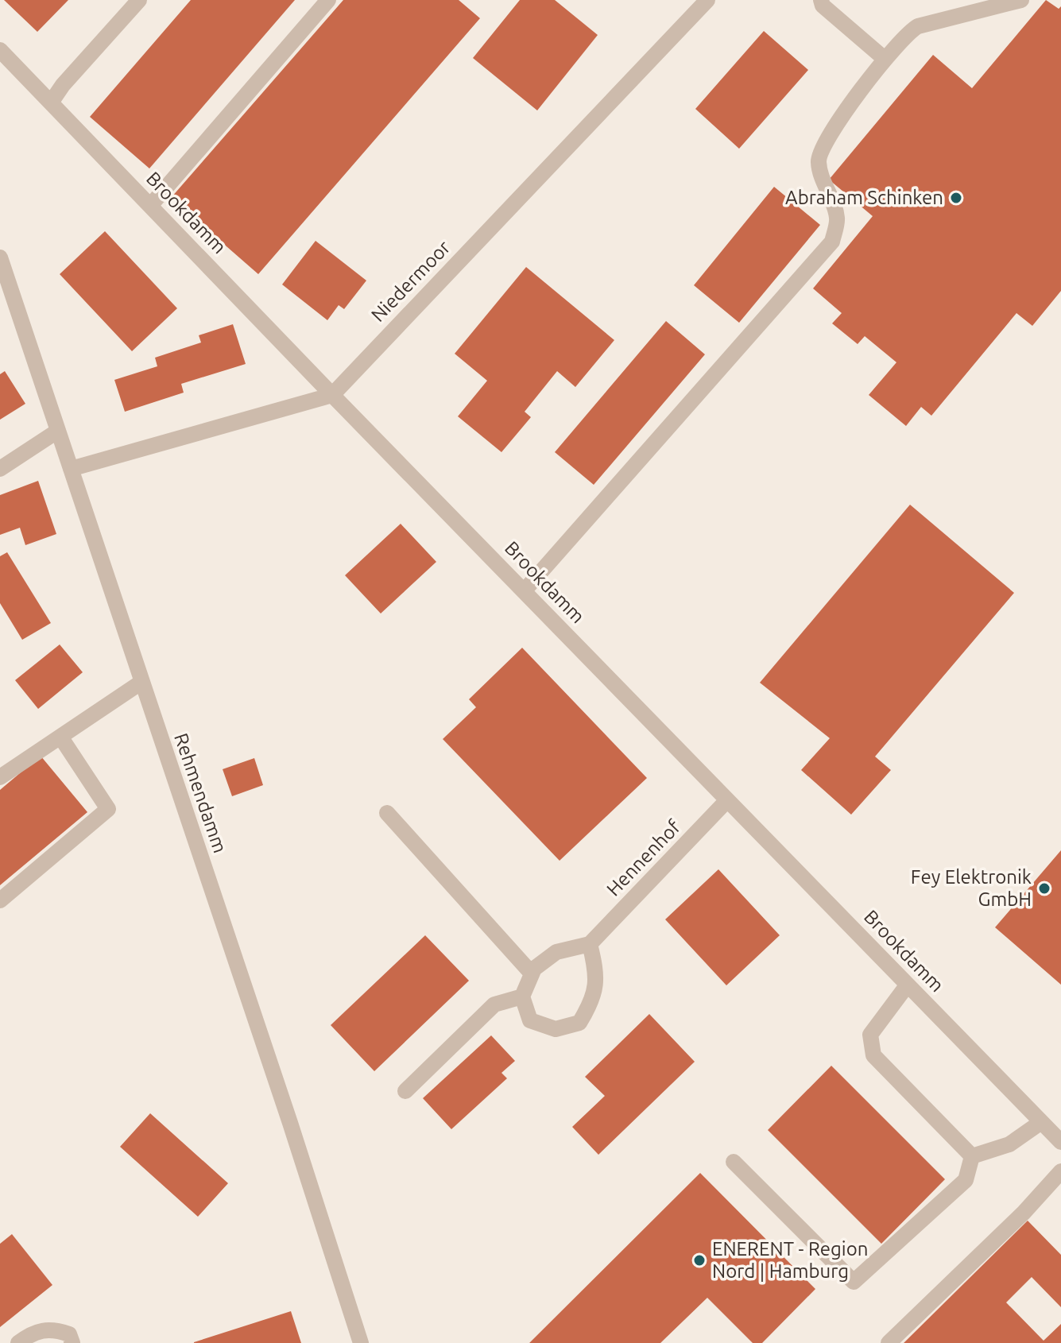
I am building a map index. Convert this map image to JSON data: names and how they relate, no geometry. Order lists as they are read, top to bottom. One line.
{"streets":{"street":["Brookdamm","Niedermoor","Rehmendamm","Hennenhof"]},"crossings":[["Brookdamm","Niedermoor"],["Brookdamm","Hennenhof"]],"places":["Abraham Schinken","Fey Elektronik GmbH","ENERENT - Region Nord | Hamburg"]}
